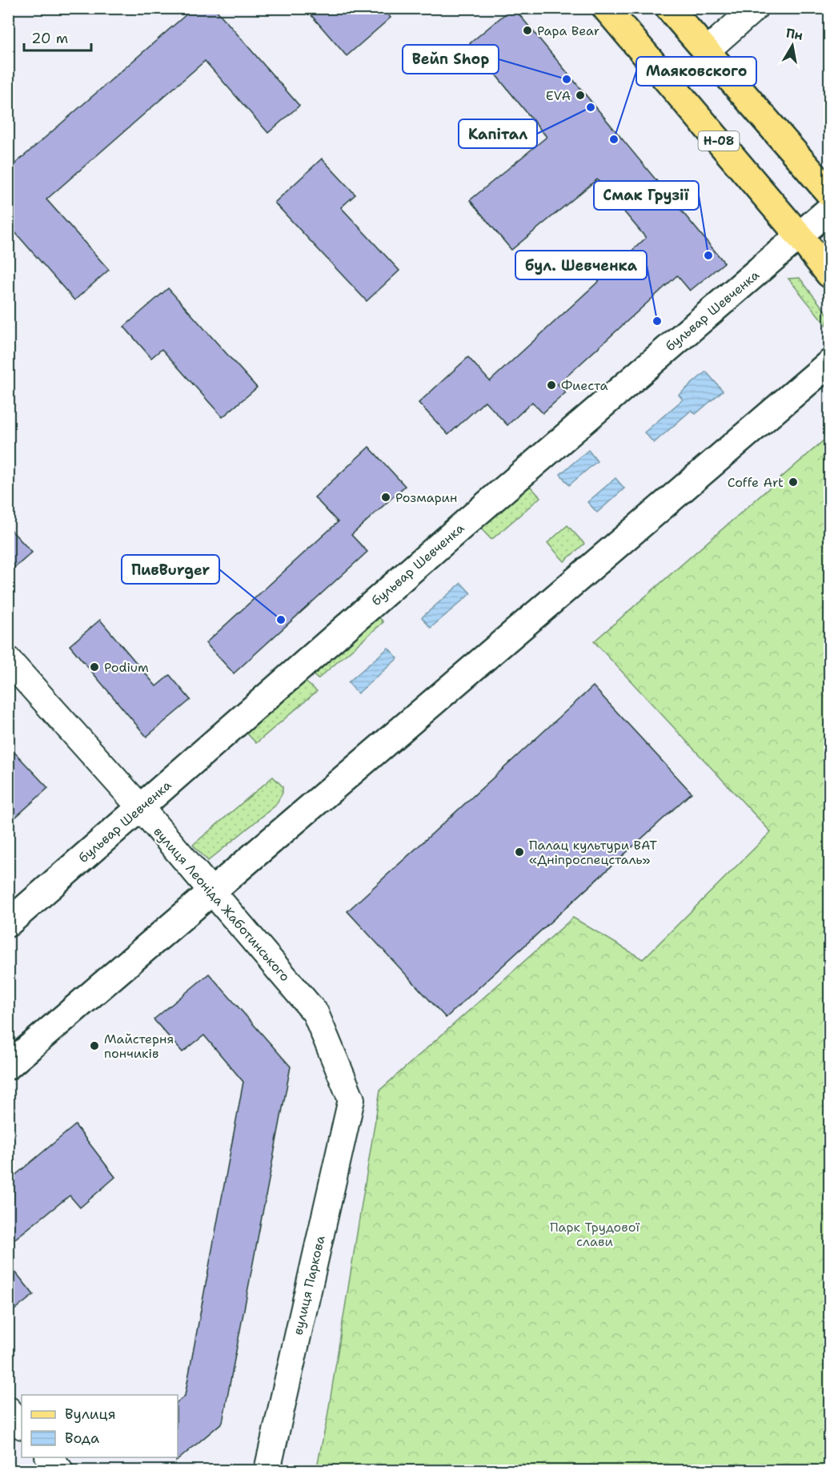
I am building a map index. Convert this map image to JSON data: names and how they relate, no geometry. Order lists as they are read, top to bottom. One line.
{"streets":{"main road":["Н-08"],"street":["бульвар Шевченка","вулиця Леоніда Жаботинського","вулиця Паркова"]},"crossings":[["Н-08","бульвар Шевченка"],["бульвар Шевченка","вулиця Леоніда Жаботинського"],["вулиця Леоніда Жаботинського","вулиця Паркова"]],"parks":["Парк Трудової слави"],"places":["Papa Bear","Вейп Shop","EVA","Капітал","Маяковского","Смак Грузії","бул. Шевченка","Фиеста","Coffe Art","Розмарин","ПивBurger","Podium","Палац культури ВАТ «Дніпроспецсталь»","Майстерня пончиків"],"legend":["Вулиця","Вода"],"scale_bar":"20 m","north":"top"}
